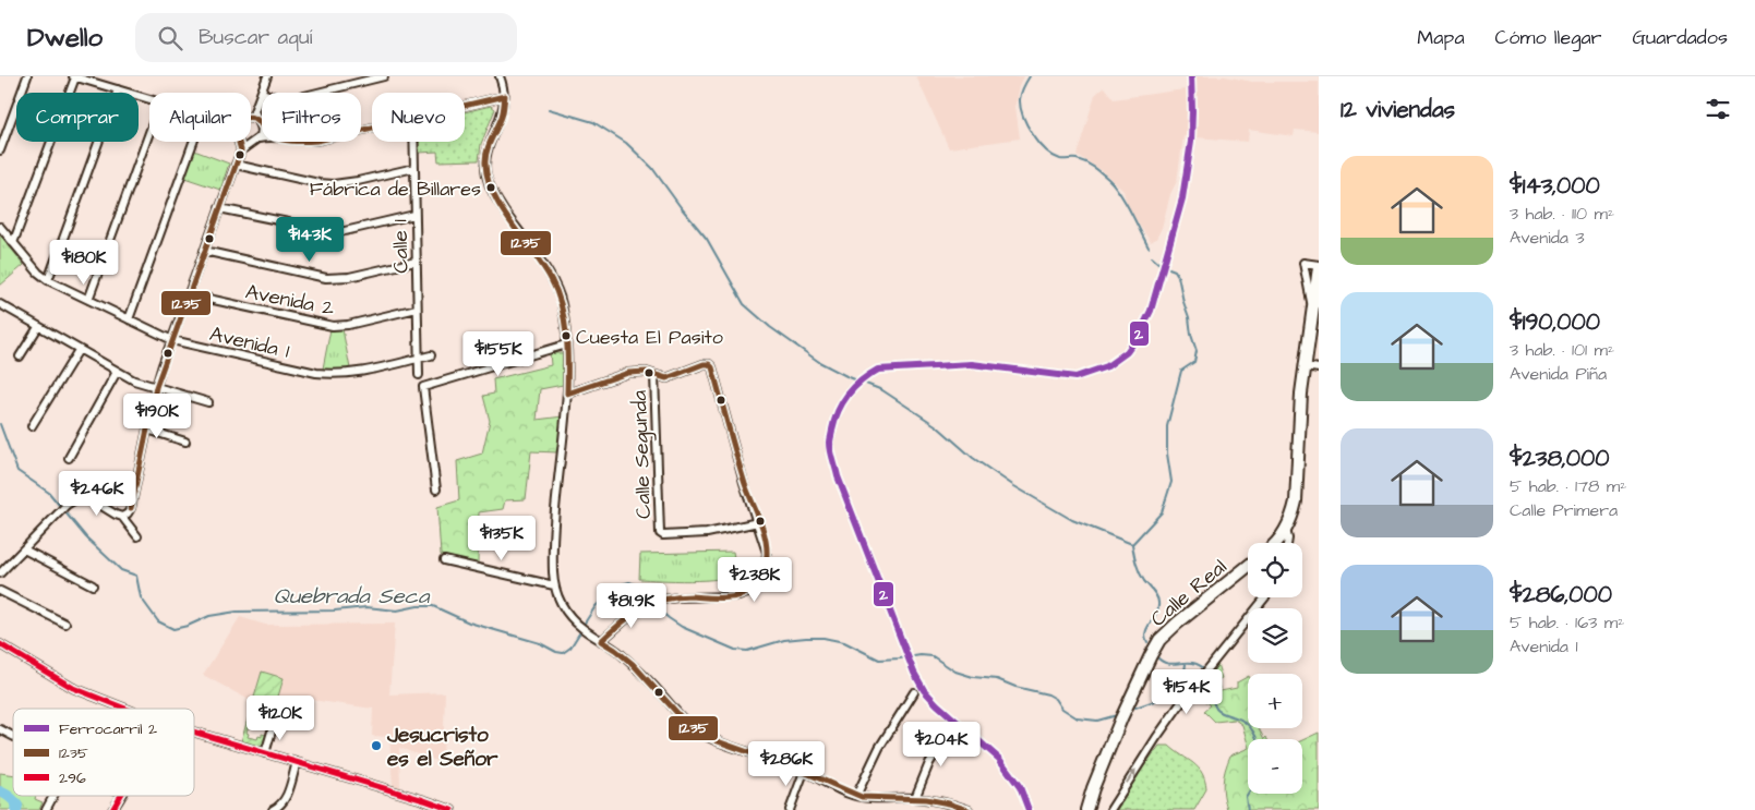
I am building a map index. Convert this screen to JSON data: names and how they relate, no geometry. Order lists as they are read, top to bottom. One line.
{"streets":{"main road":["Calle Real"],"street":["Calle 1","Avenida 2","Avenida 1","Calle Segunda"]},"crossings":[["Calle 1","Avenida 2"],["Calle 1","Avenida 1"]],"water":["Quebrada Seca"],"places":["Fábrica de Billares","Cuesta El Pasito","Jesucristo es el Señor"],"lines":["rail line 2","transit line 1235","transit line 296"],"legend":["Ferrocarril 2","1235","296"],"page":{"header":"Dwello","search":"Buscar aquí","nav":["Mapa","Cómo llegar","Guardados"],"heading":"12 viviendas","chip":["Comprar","Alquilar","Filtros","Nuevo"],"list":[{"name":"$143,000","note":"3 hab. · 110 m² · Avenida 3"},{"name":"$190,000","note":"3 hab. · 101 m² · Avenida Piña"},{"name":"$238,000","note":"5 hab. · 178 m² · Calle Primera"},{"name":"$286,000","note":"5 hab. · 163 m² · Avenida 1"}],"price":["$143K","$180K","$155K","$190K","$246K","$135K","$238K","$81.9K","$154K","$120K","$204K","$286K"],"map_buttons":["+","−"]}}
